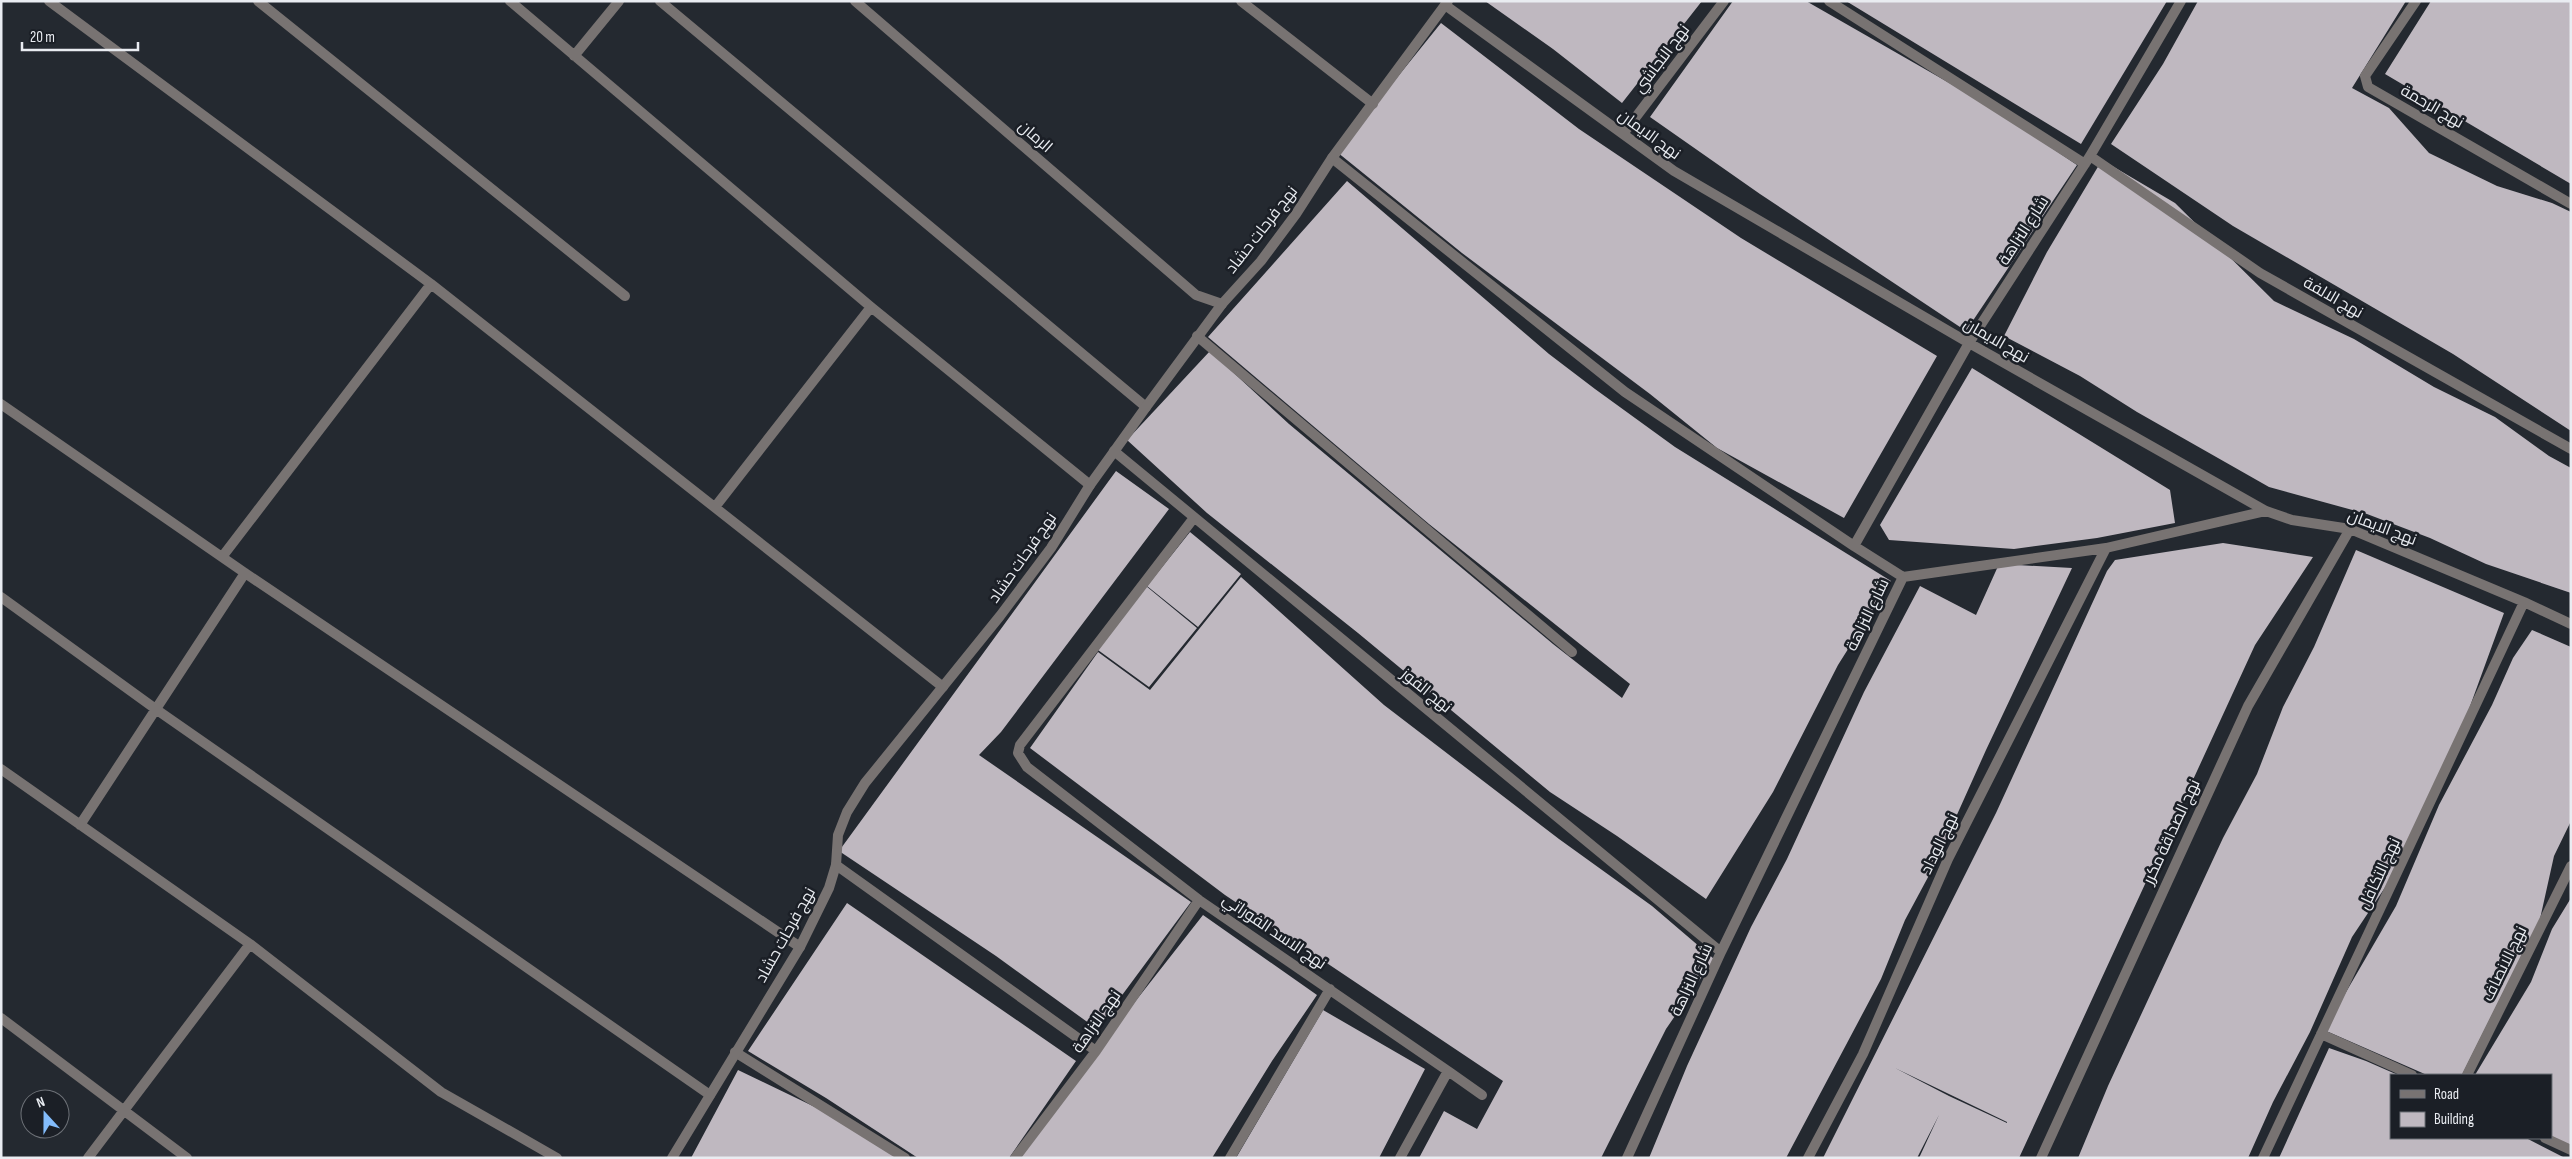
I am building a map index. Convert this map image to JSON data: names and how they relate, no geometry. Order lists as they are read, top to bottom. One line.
{"streets":{"street":["نهج النجاشي","نهج الرحمة","نهج الايمان","الرمان","نهج فرحات حشاد","شارع النزاهة","نهج الالفة","نهج الفوز","نهج الصداقة مكرر","نهج الوداد","نهج التكافل","نهج الاسد الفوراتي","نهج الانصاف","نهج النزاهة"]},"crossings":[["نهج النجاشي","نهج الايمان"],["نهج الايمان","نهج فرحات حشاد"],["نهج الايمان","شارع النزاهة"],["نهج الايمان","نهج الصداقة مكرر"],["نهج الايمان","نهج التكافل"],["الرمان","نهج فرحات حشاد"],["نهج فرحات حشاد","نهج الفوز"],["شارع النزاهة","نهج الالفة"],["شارع النزاهة","نهج الفوز"],["نهج الفوز","نهج الاسد الفوراتي"],["نهج الاسد الفوراتي","نهج النزاهة"]],"legend":["Road","Building"],"scale_bar":"20 m","north":"top"}
